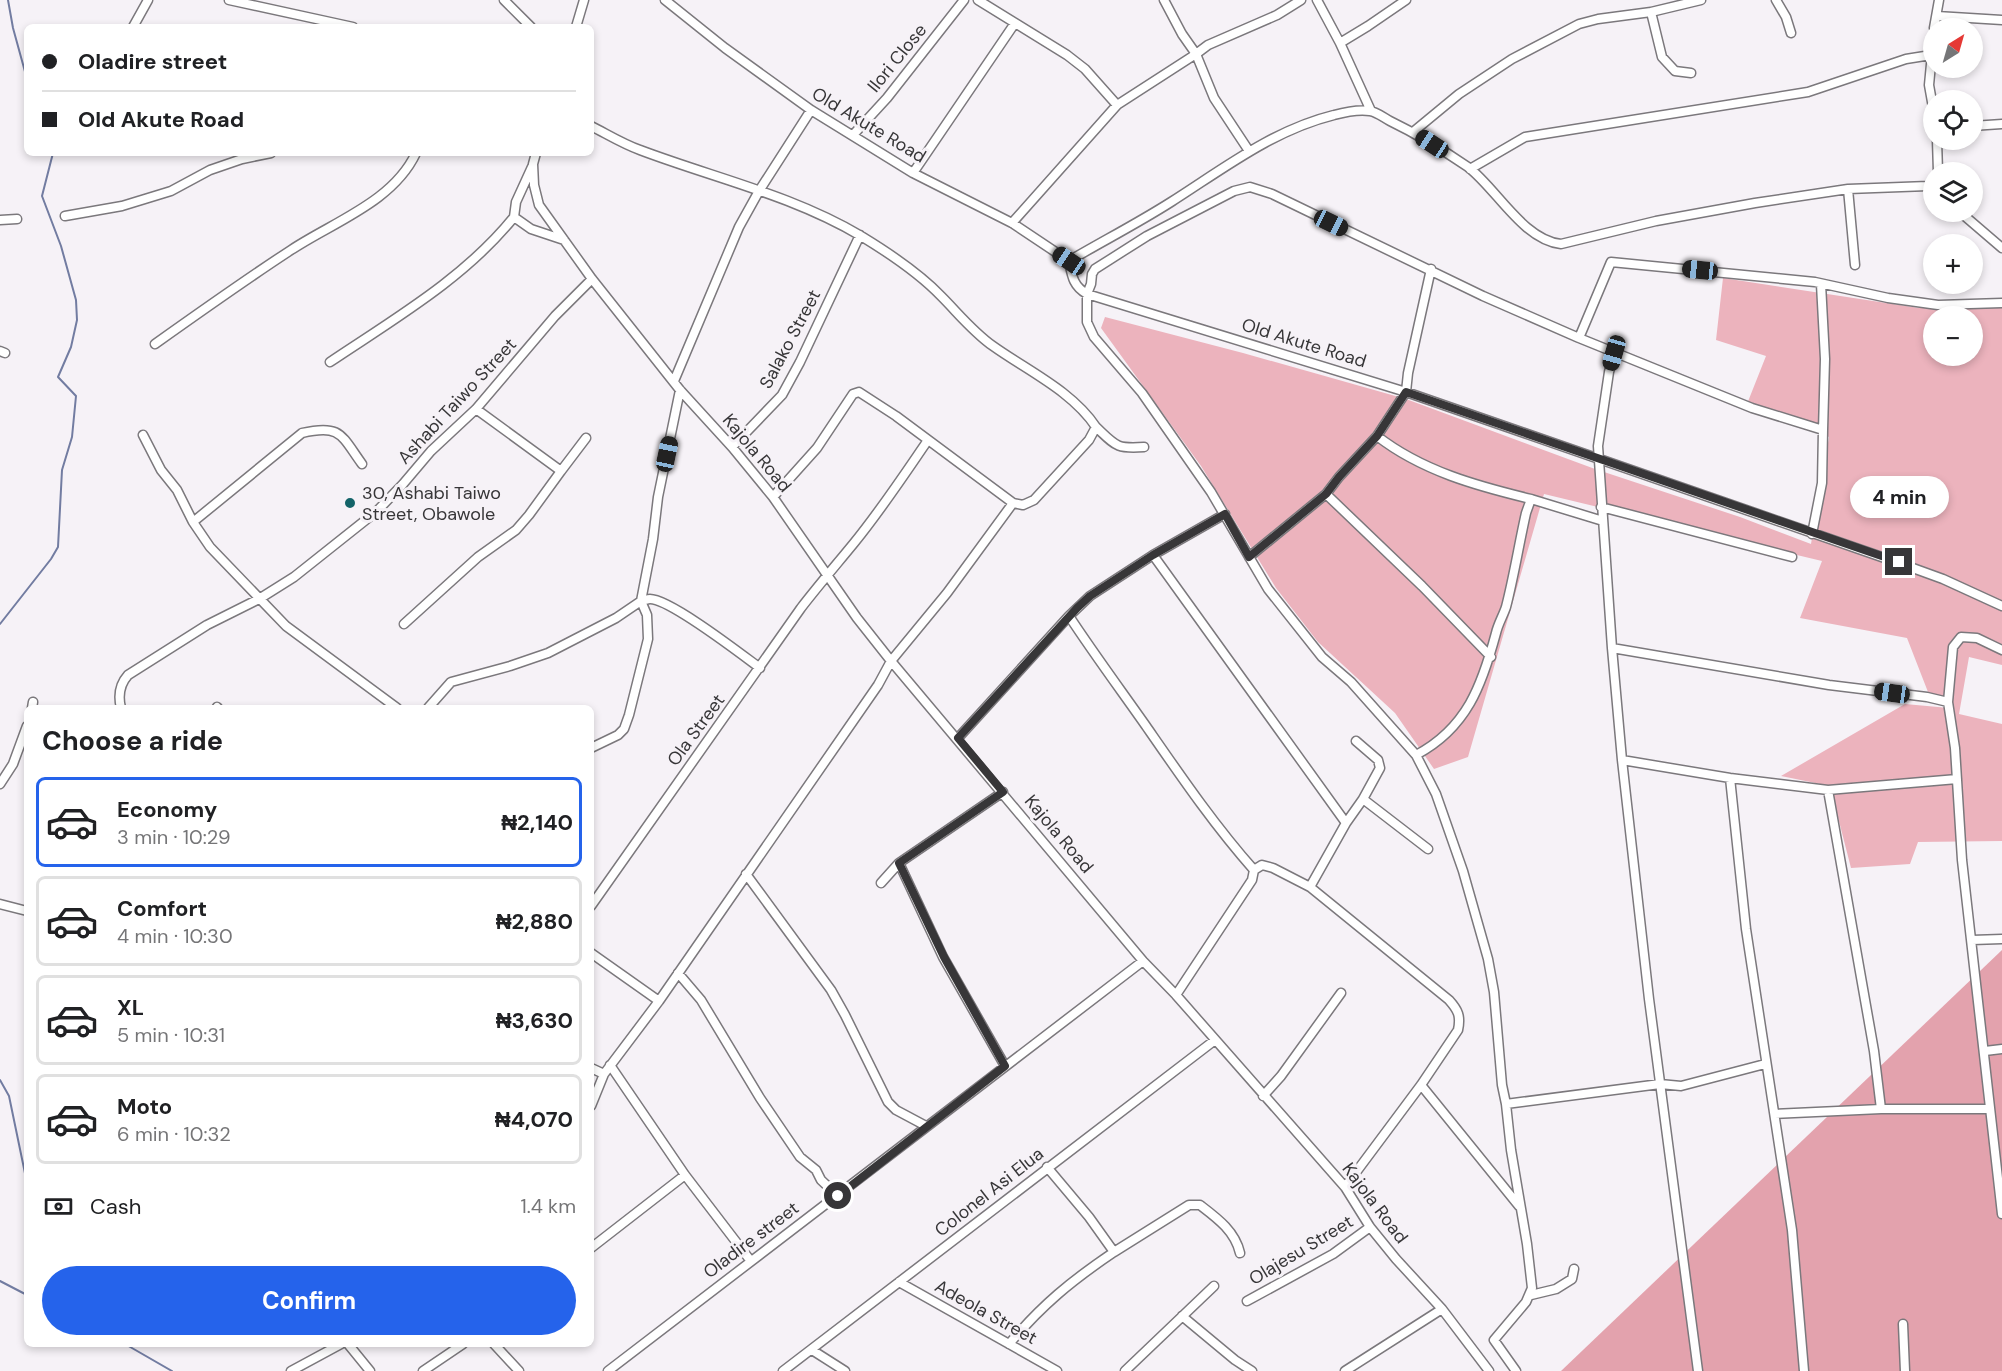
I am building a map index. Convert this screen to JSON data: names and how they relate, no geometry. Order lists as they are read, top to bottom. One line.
{"streets":{"street":["Ilori Close","Old Akute Road","Salako Street","Ashabi Taiwo Street","Kajola Road","Ola Street","Colonel Asi Elua","Oladire street","Olajesu Street","Adeola Street"]},"crossings":[["Ilori Close","Old Akute Road"],["Salako Street","Kajola Road"],["Ashabi Taiwo Street","Kajola Road"],["Kajola Road","Ola Street"],["Kajola Road","Colonel Asi Elua"],["Kajola Road","Oladire street"],["Kajola Road","Olajesu Street"],["Colonel Asi Elua","Adeola Street"]],"places":["30, Ashabi Taiwo Street, Obawole"],"north":"top right","page":{"map_buttons":["+","−"],"banner":["Oladire street","Old Akute Road"],"bubble":"4 min","heading":"Choose a ride","list":[{"name":"Economy","note":"3 min · 10:29","value":"₦2,140"},{"name":"Comfort","note":"4 min · 10:30","value":"₦2,880"},{"name":"XL","note":"5 min · 10:31","value":"₦3,630"},{"name":"Moto","note":"6 min · 10:32","value":"₦4,070"}],"pay":["Cash","1.4 km"],"buttons":"Confirm"}}
